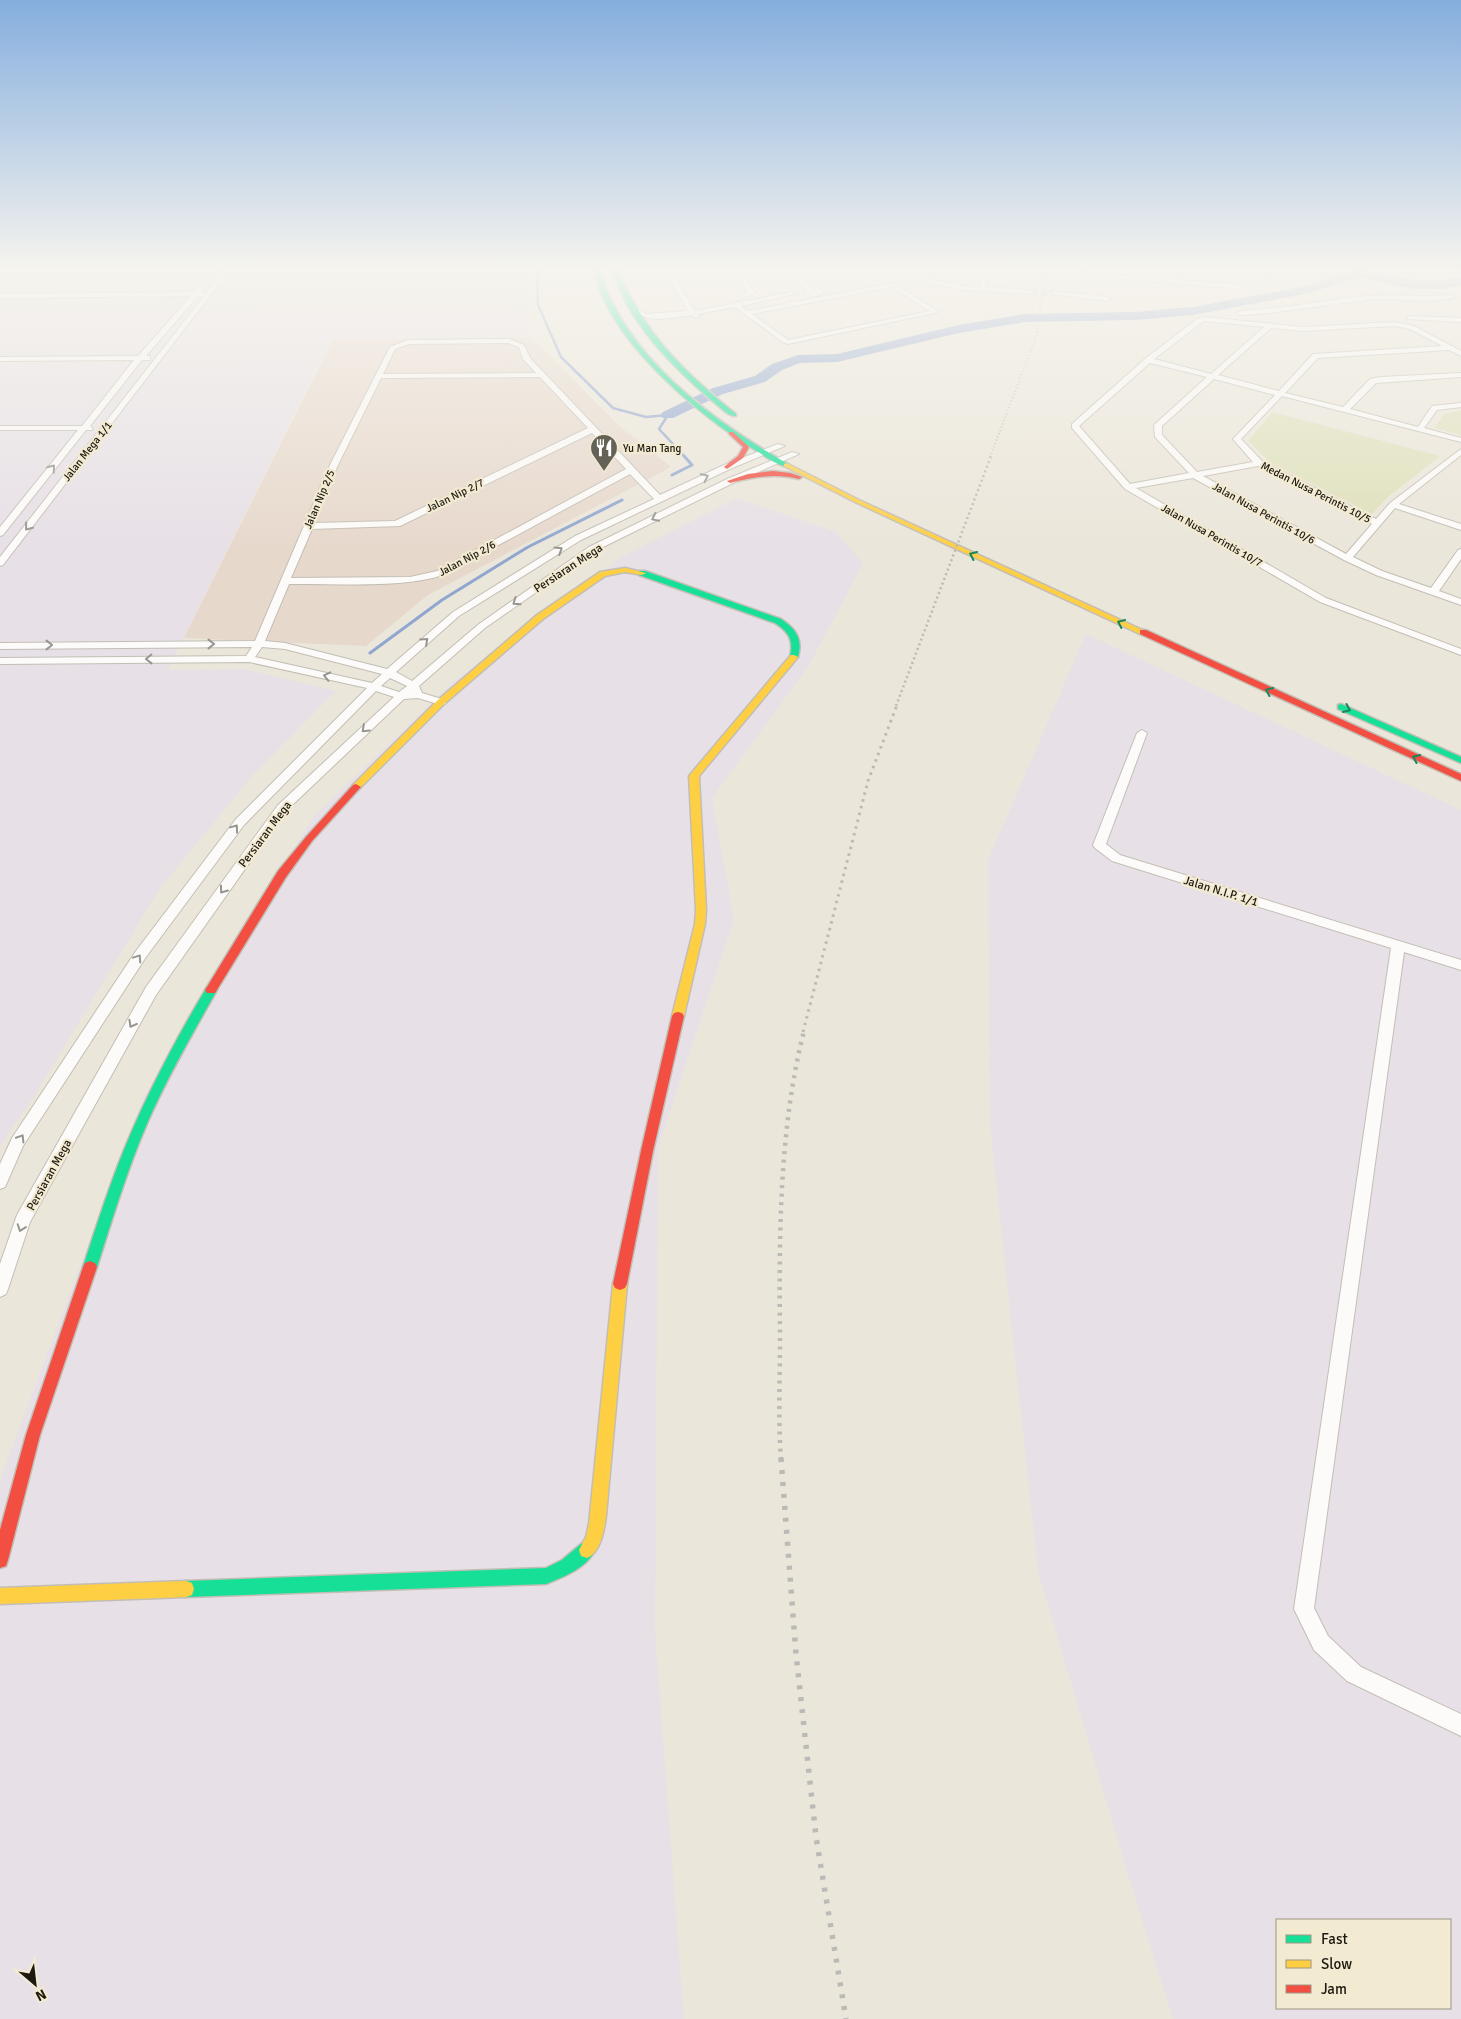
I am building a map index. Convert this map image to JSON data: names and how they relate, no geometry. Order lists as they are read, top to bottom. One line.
{"streets":{"street":["Jalan Mega 1/1","Medan Nusa Perintis 10/5","Jalan Nip 2/7","Jalan Nip 2/5","Jalan Nusa Perintis 10/6","Jalan Nusa Perintis 10/7","Jalan Nip 2/6","Persiaran Mega","Jalan N.I.P. 1/1"]},"crossings":[["Jalan Nip 2/7","Jalan Nip 2/5"],["Jalan Nip 2/5","Jalan Nip 2/6"]],"places":{"restaurant":["Yu Man Tang"]},"legend":["Fast","Slow","Jam"],"north":"bottom right"}
